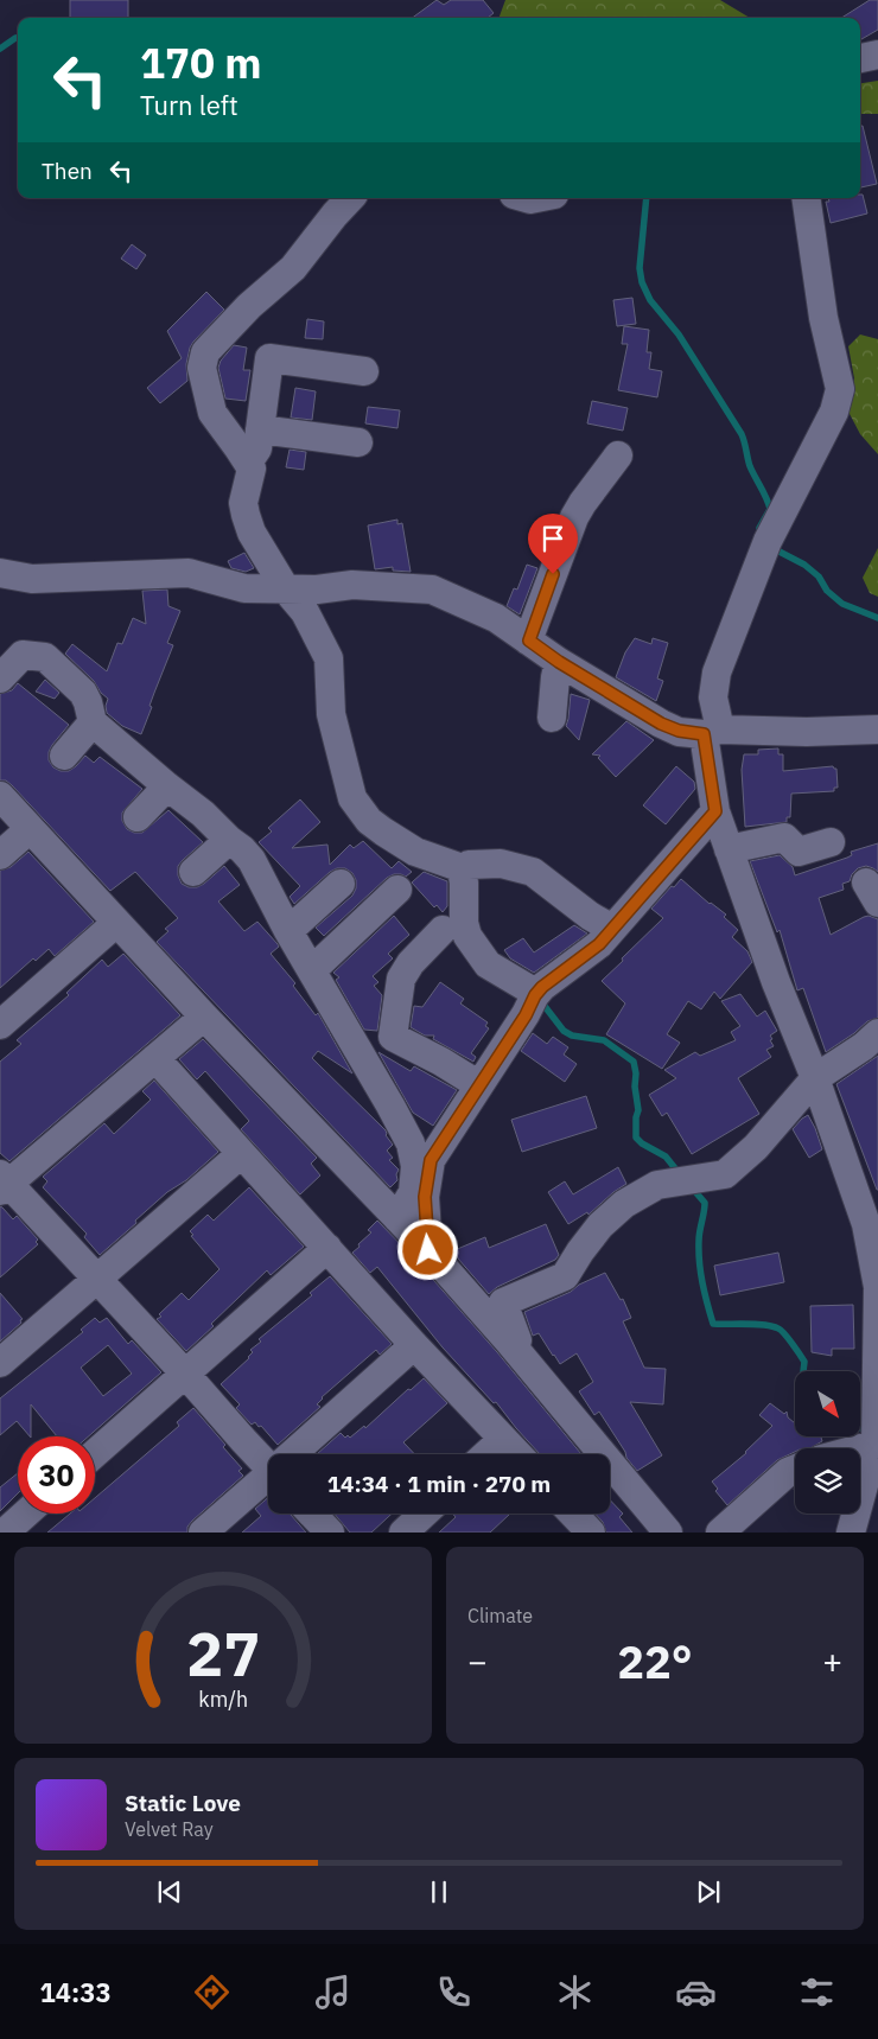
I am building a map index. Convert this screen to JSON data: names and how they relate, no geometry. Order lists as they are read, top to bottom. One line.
{"north":"bottom right","page":{"turn":["170 m","Turn left"],"then":"Then","limit":"30","trip":"14:34 · 1 min · 270 m","tile":"Climate","heat":["−","22°","+"],"song":["Static Love","Velvet Ray"],"tabs":"14:33","gauge":["27","km/h"]}}
